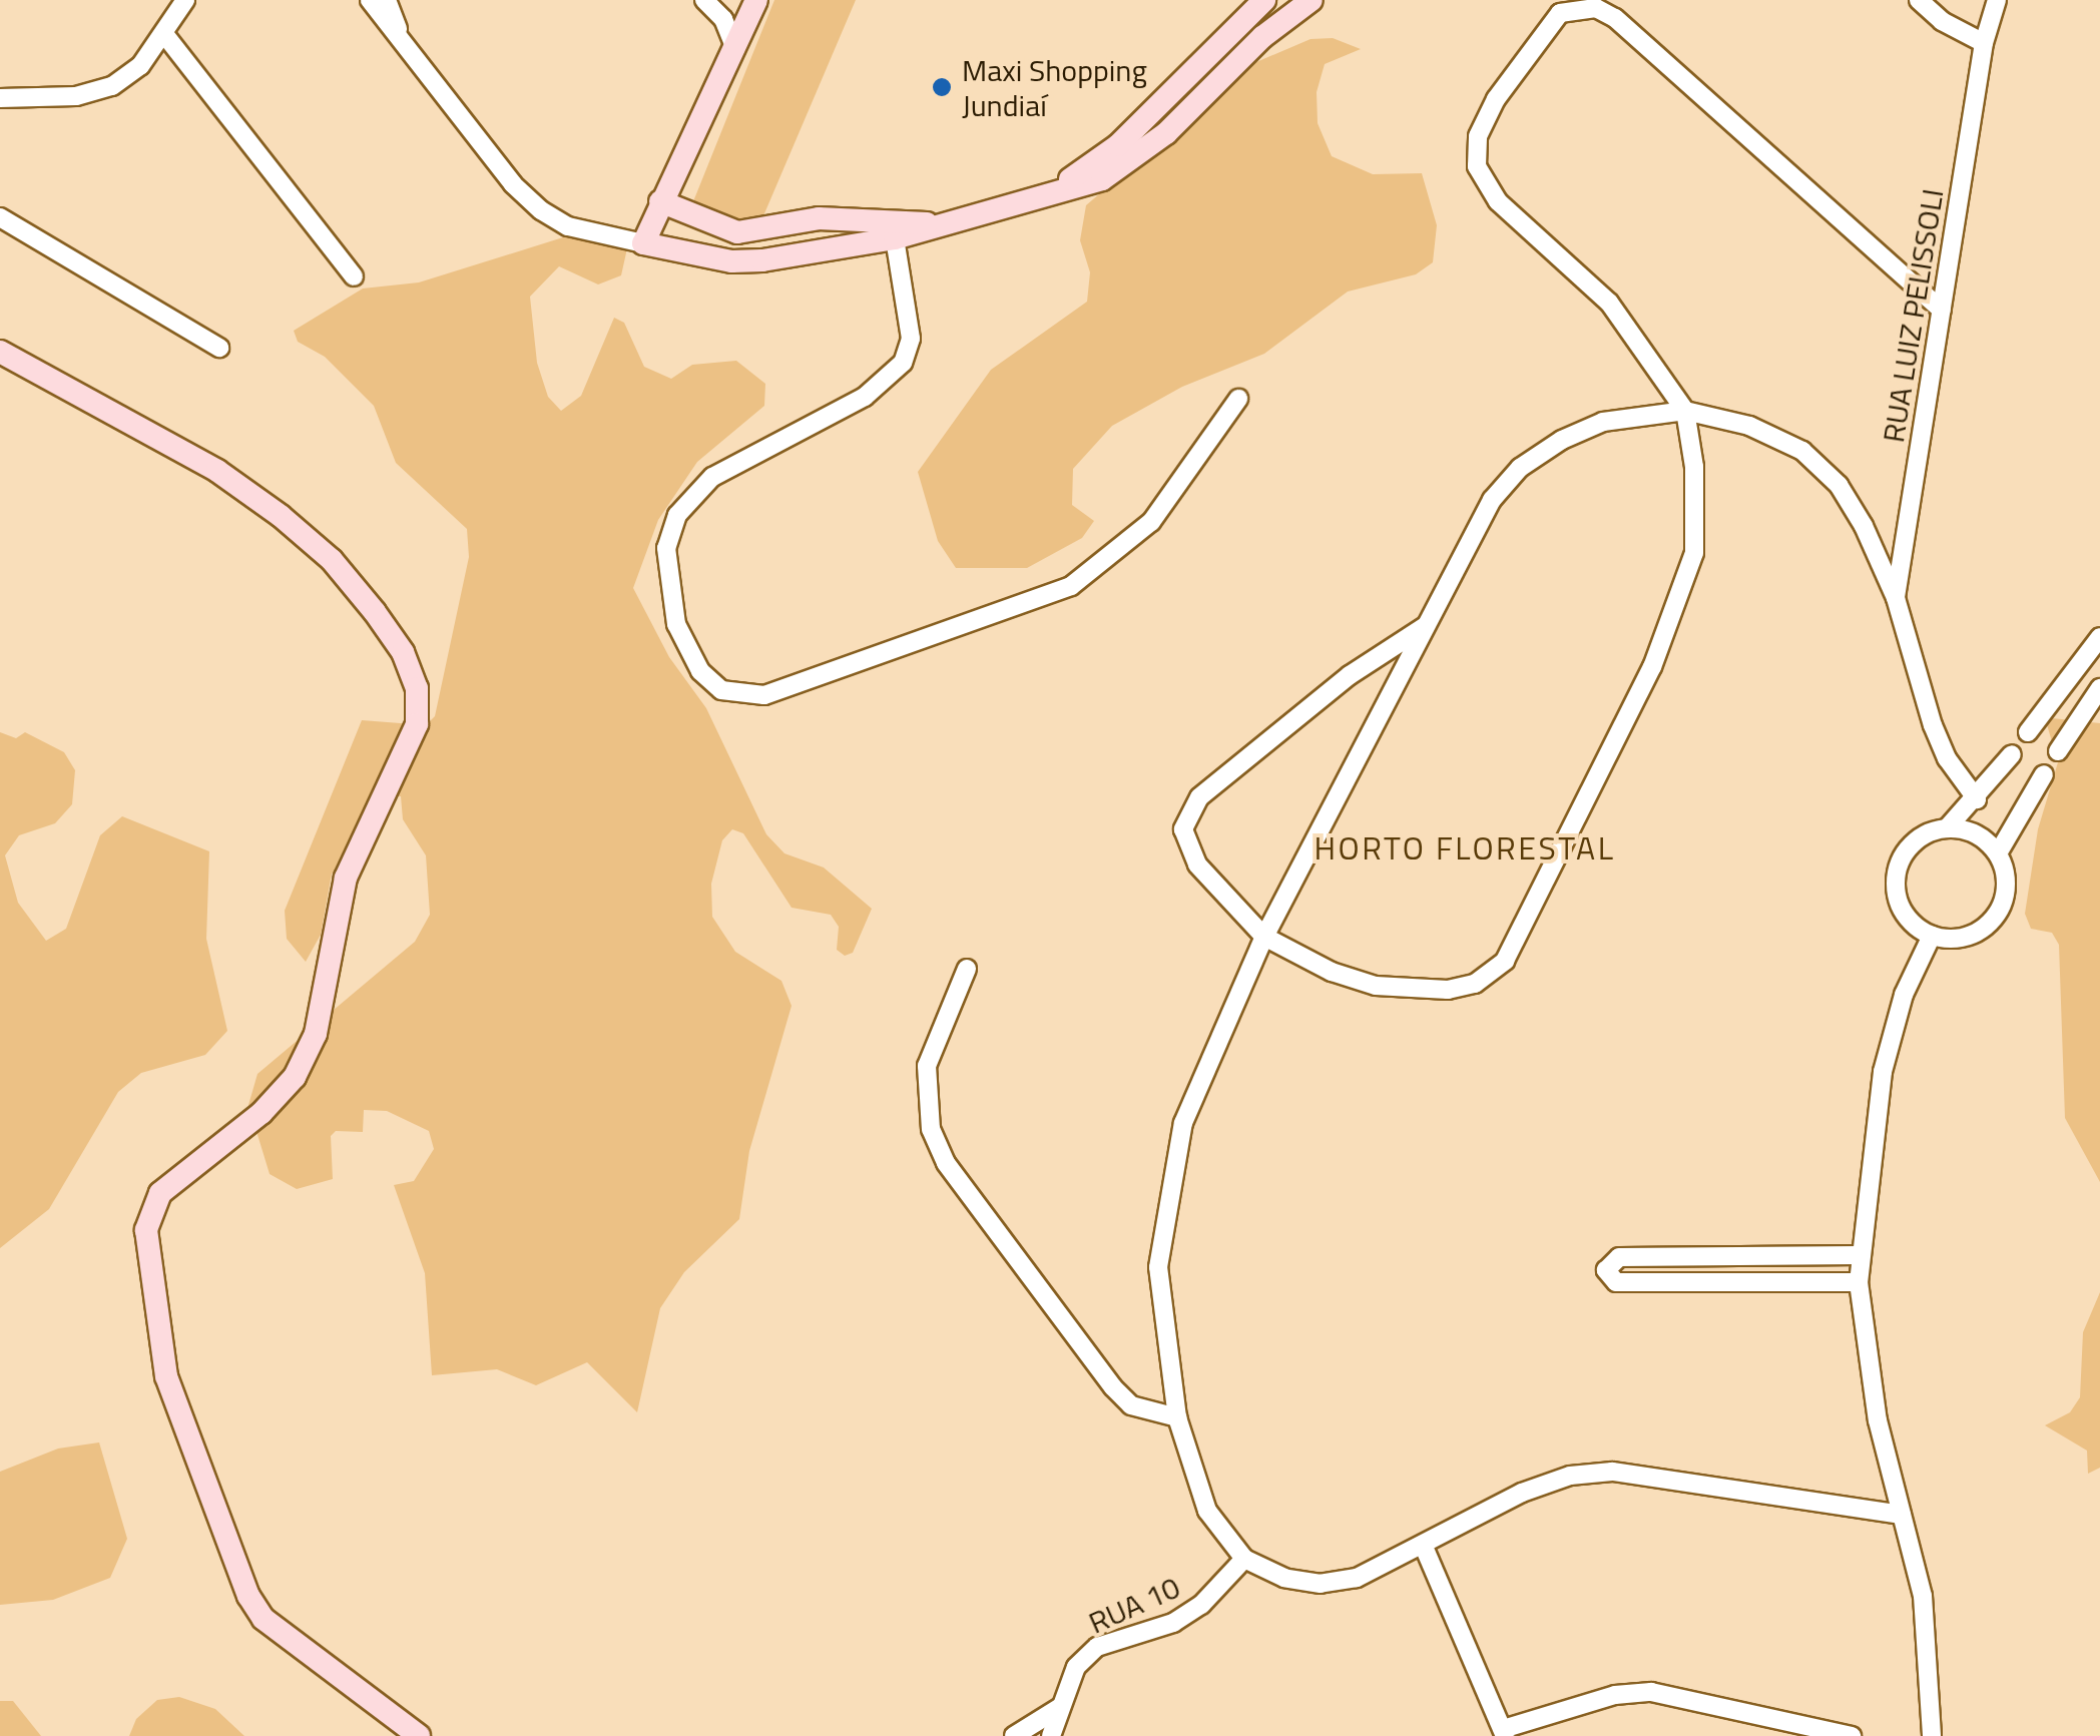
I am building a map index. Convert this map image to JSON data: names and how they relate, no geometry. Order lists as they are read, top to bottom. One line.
{"streets":{"street":["RUA LUIZ PELISSOLI","RUA 10"]},"districts":["HORTO FLORESTAL"],"places":["Maxi Shopping Jundiaí"]}
